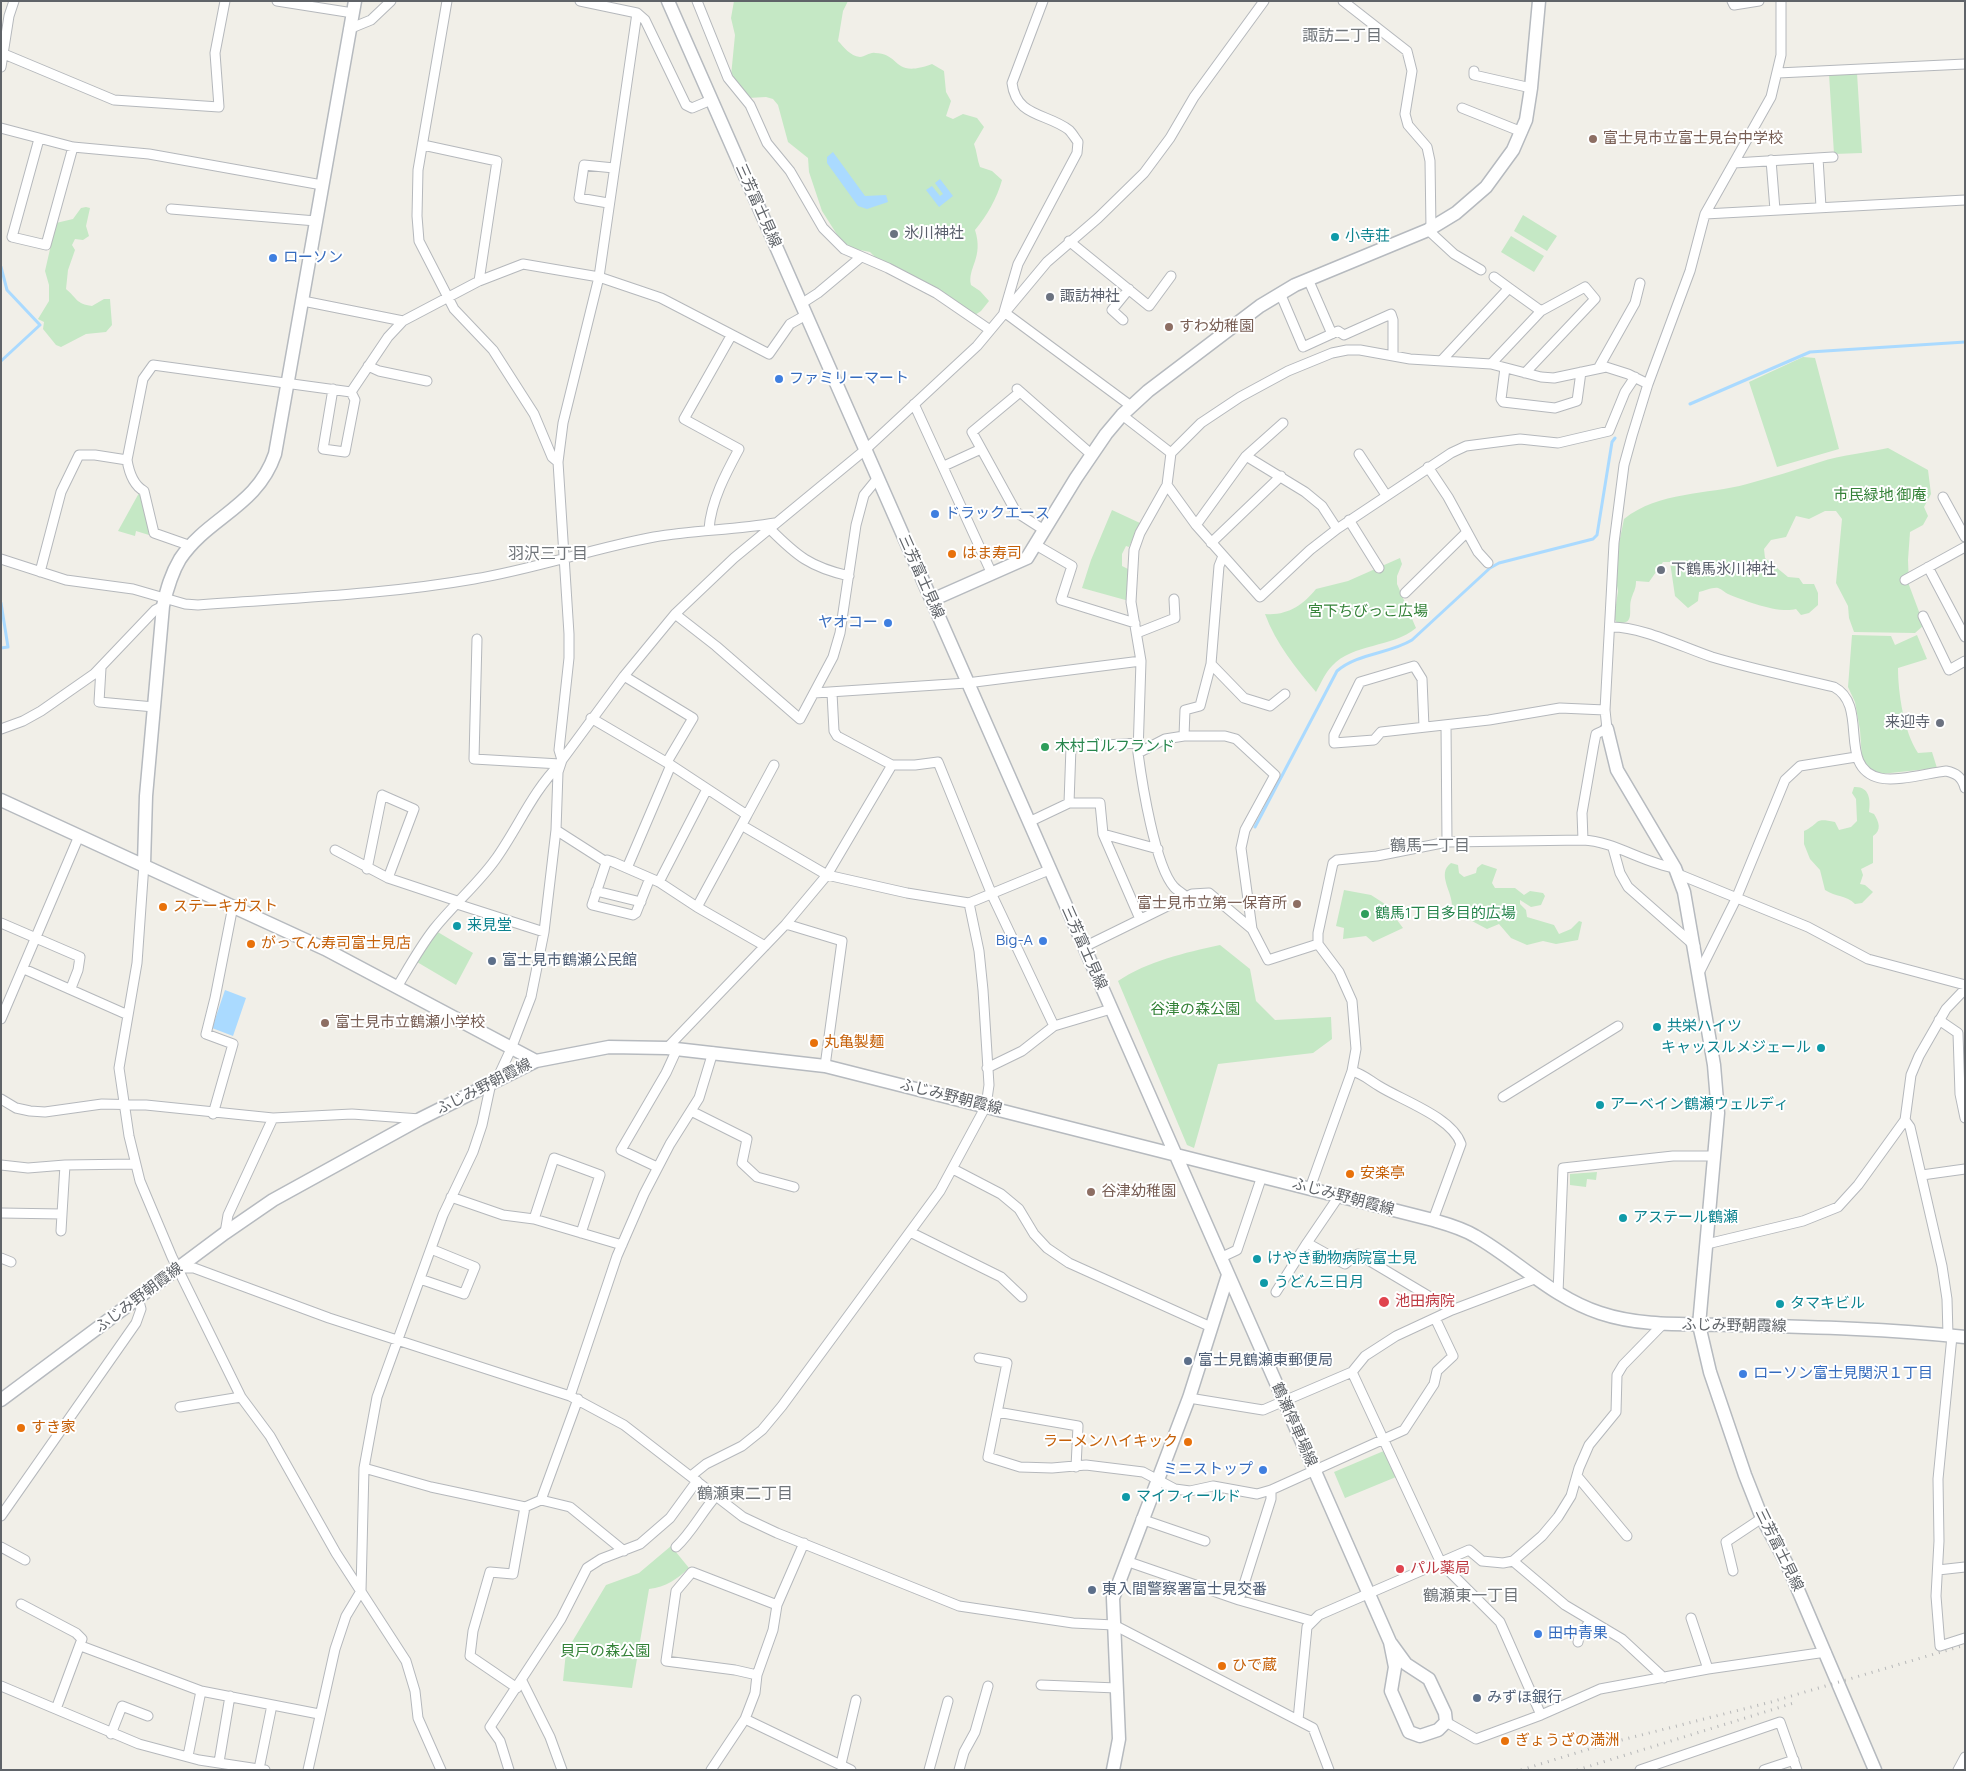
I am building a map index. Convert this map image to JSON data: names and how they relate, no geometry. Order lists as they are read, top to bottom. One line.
{"streets":{"main road":["三芳富士見線","ふじみ野朝霞線","鶴瀬停車場線"]},"crossings":[["三芳富士見線","ふじみ野朝霞線"],["三芳富士見線","鶴瀬停車場線"],["ふじみ野朝霞線","鶴瀬停車場線"]],"districts":["諏訪二丁目","羽沢三丁目","鶴馬一丁目","鶴瀬東二丁目","鶴瀬東一丁目"],"parks":["市民緑地 御庵","宮下ちびっこ広場","谷津の森公園","貝戸の森公園"],"places":["富士見市立富士見台中学校","氷川神社","小寺荘","ローソン","諏訪神社","すわ幼稚園","ファミリーマート","ドラックエース","はま寿司","下鶴馬氷川神社","ヤオコー","来迎寺","木村ゴルフランド","富士見市立第一保育所","ステーキガスト","鶴馬1丁目多目的広場","来見堂","Big-A","がってん寿司富士見店","富士見市鶴瀬公民館","富士見市立鶴瀬小学校","共栄ハイツ","丸亀製麺","キャッスルメジェール","アーベイン鶴瀬ウェルディ","安楽亭","谷津幼稚園","アステール鶴瀬","けやき動物病院富士見","うどん三日月","池田病院","タマキビル","富士見鶴瀬東郵便局","ローソン富士見関沢１丁目","すき家","ラーメンハイキック","ミニストップ","マイフィールド","パル薬局","東入間警察署富士見交番","田中青果","ひで蔵","みずほ銀行","ぎょうざの満洲"]}
